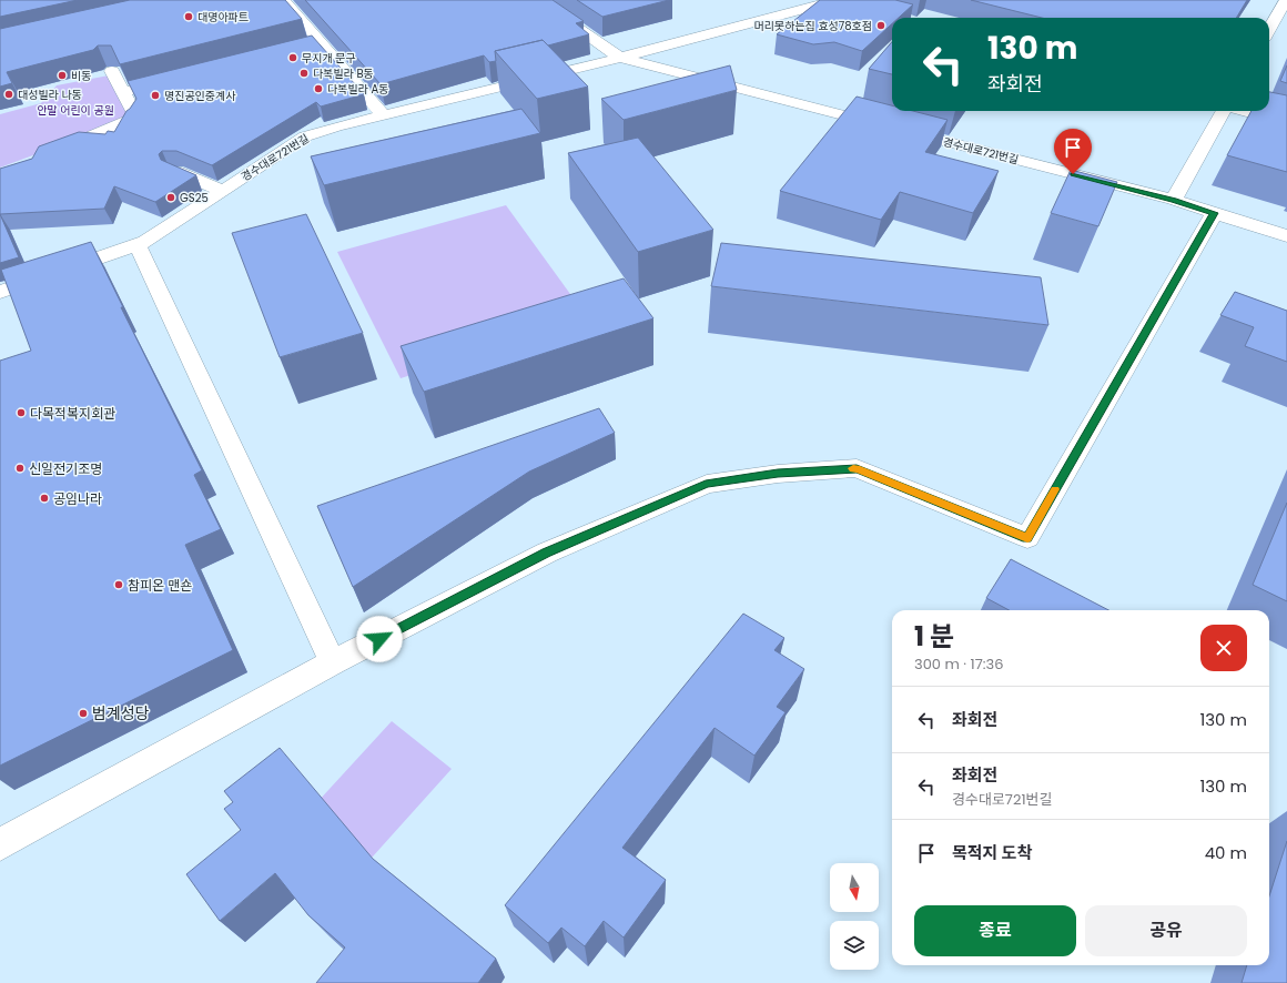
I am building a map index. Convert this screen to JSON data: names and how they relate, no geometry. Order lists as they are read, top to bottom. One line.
{"streets":{"street":["경수대로721번길"]},"parks":["안말 어린이 공원"],"places":["대명아파트","머리못하는집 효성78호점","무지개 문구","다복빌라 B동","비동","다복빌라 A동","대성빌라 나동","명진공인중계사","GS25","다목적복지회관","신일전기조명","공임나라","참피온 맨숀","범계성당"],"north":"bottom","page":{"turn":["130 m","좌회전"],"heading":["1 분","300 m · 17:36"],"list":[{"name":"좌회전","value":"130 m"},{"name":"좌회전","note":"경수대로721번길","value":"130 m"},{"name":"목적지 도착","value":"40 m"}],"buttons":["종료","공유"]}}
